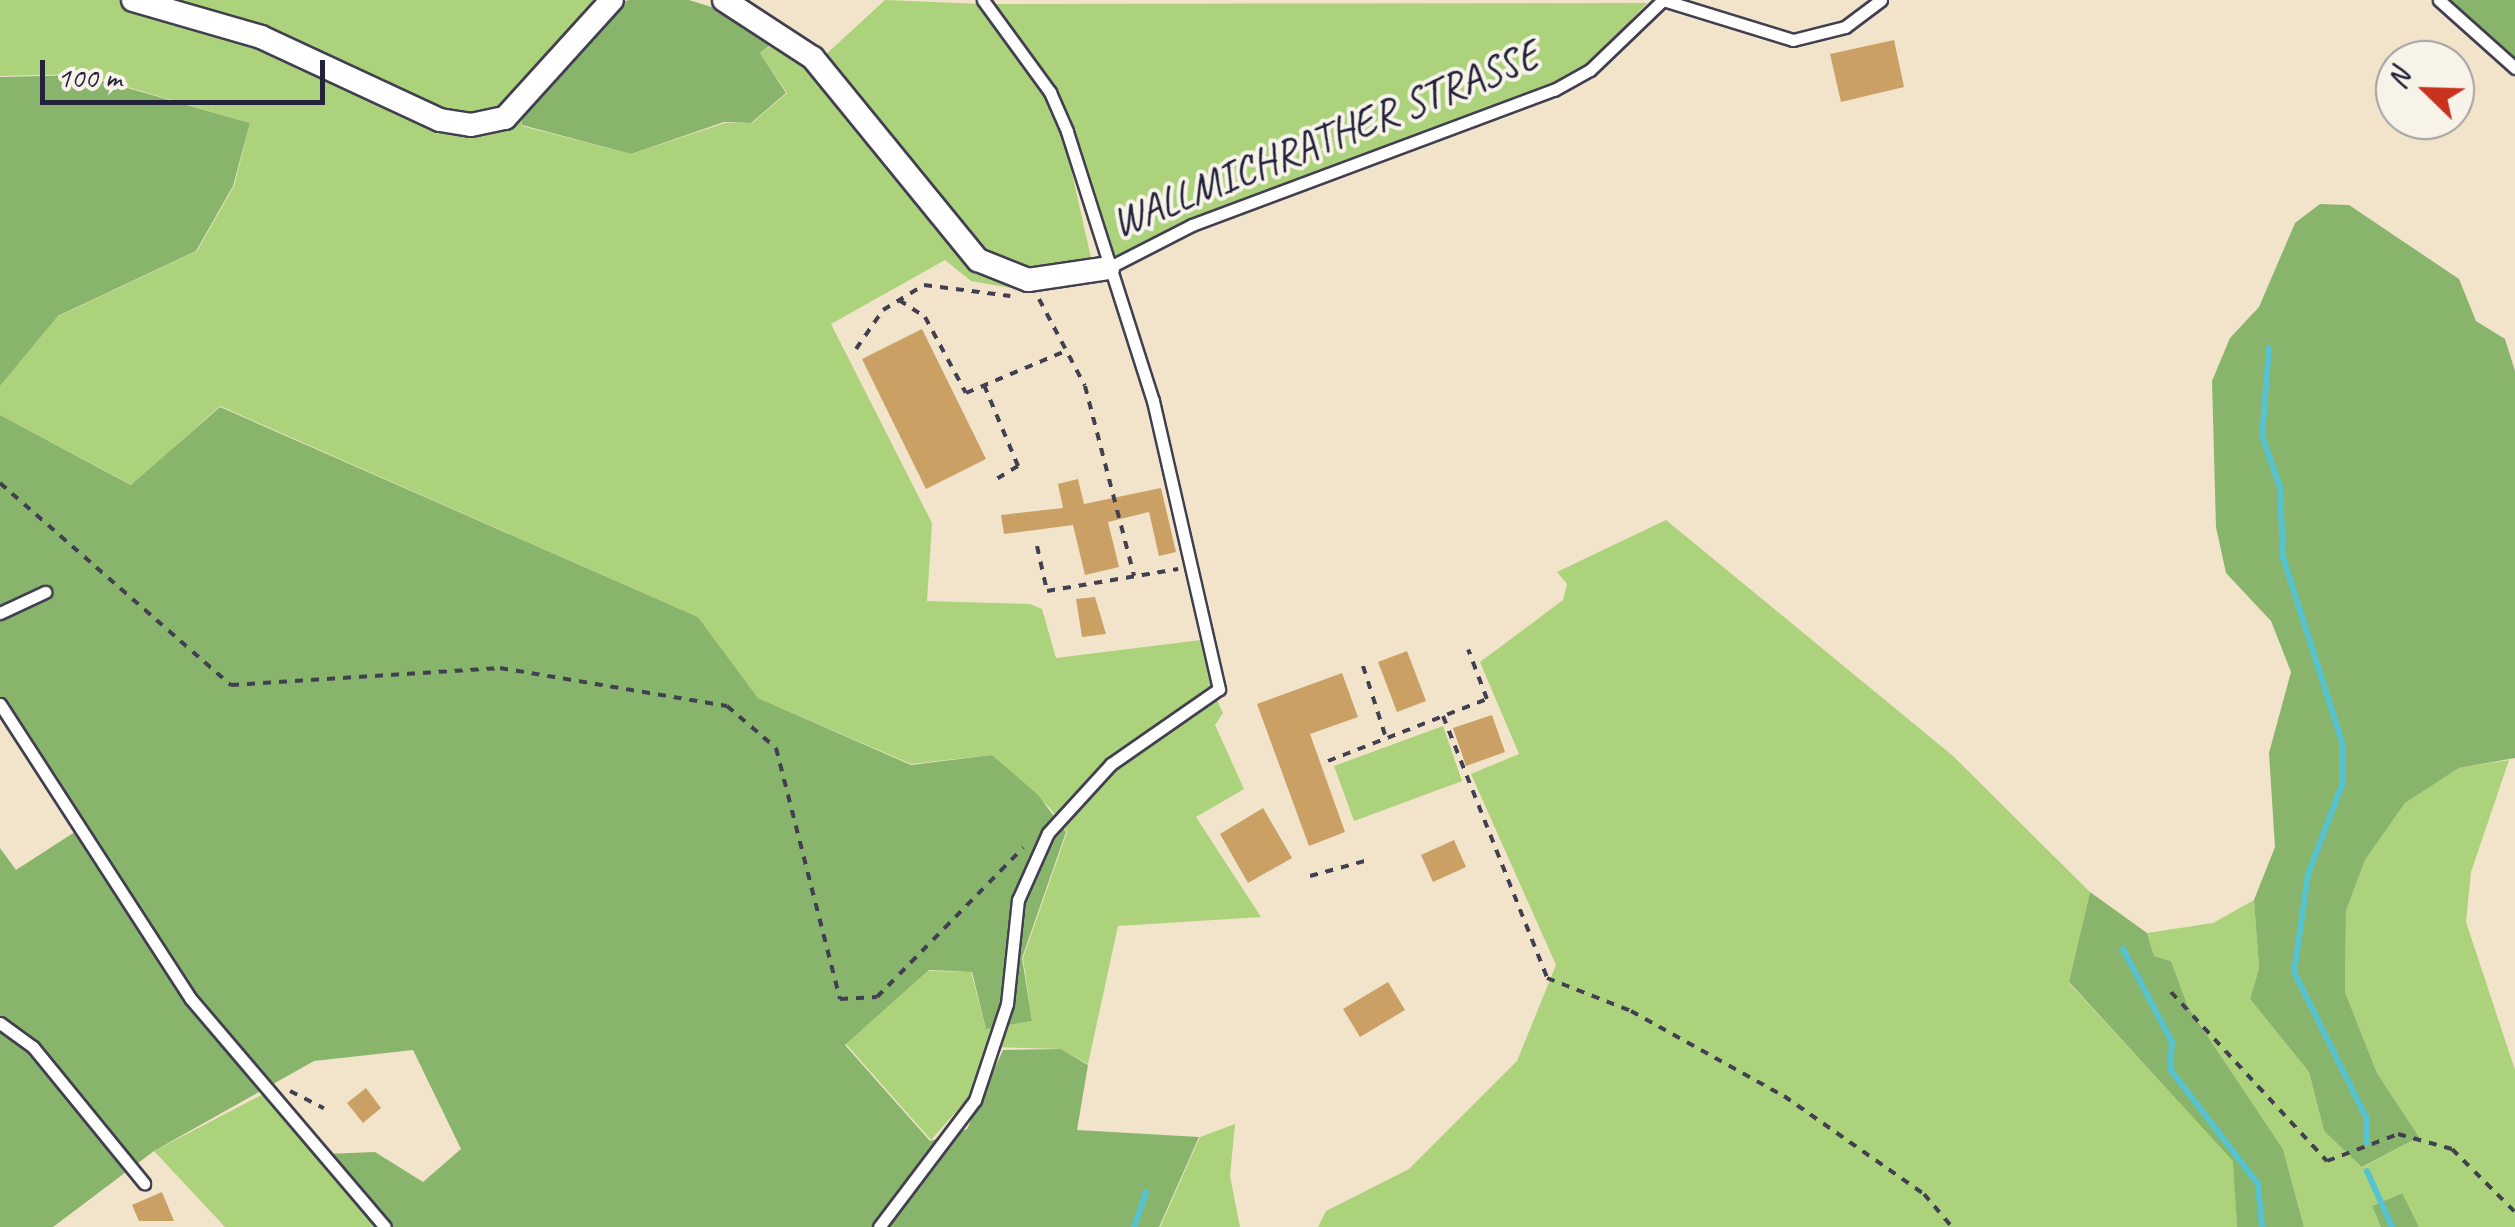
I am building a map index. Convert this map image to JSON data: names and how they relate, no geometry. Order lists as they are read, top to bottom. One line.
{"streets":{"street":["WALLMICHRATHER STRASSE"]},"scale_bar":"100 m","north":"top left"}
